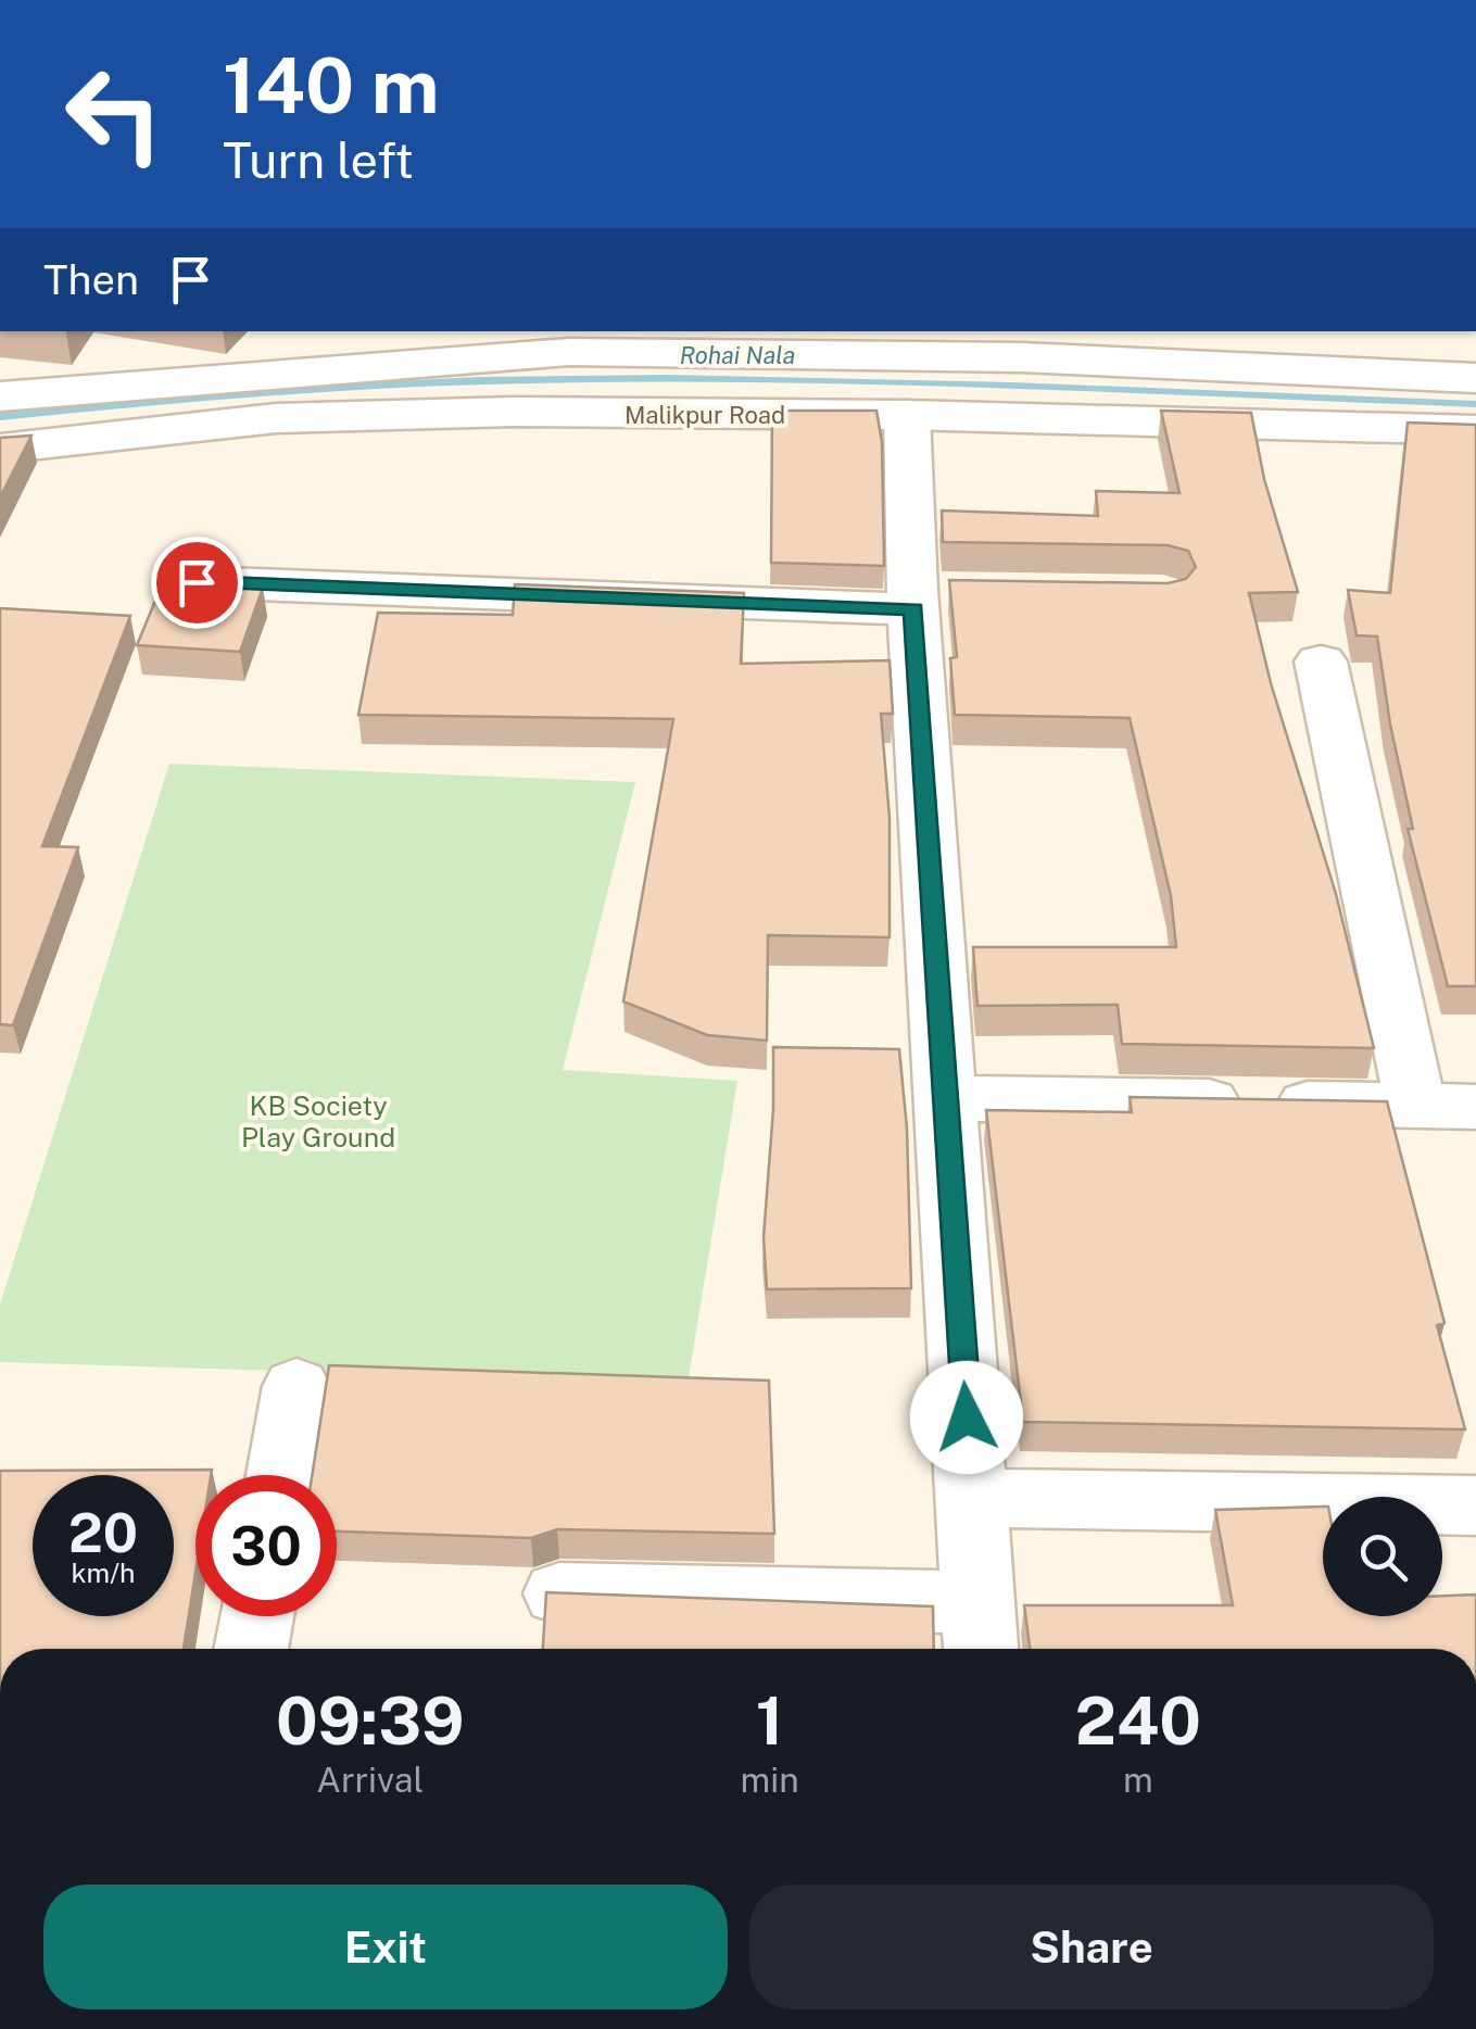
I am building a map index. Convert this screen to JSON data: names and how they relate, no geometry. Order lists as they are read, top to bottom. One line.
{"streets":{"street":["Malikpur Road"]},"water":["Rohai Nala"],"parks":["KB Society Play Ground"],"page":{"turn":["140 m","Turn left"],"then":"Then","speed":"20 km/h","limit":"30","eta":["09:39","Arrival","1","min","240","m"],"buttons":["Exit","Share"]}}
